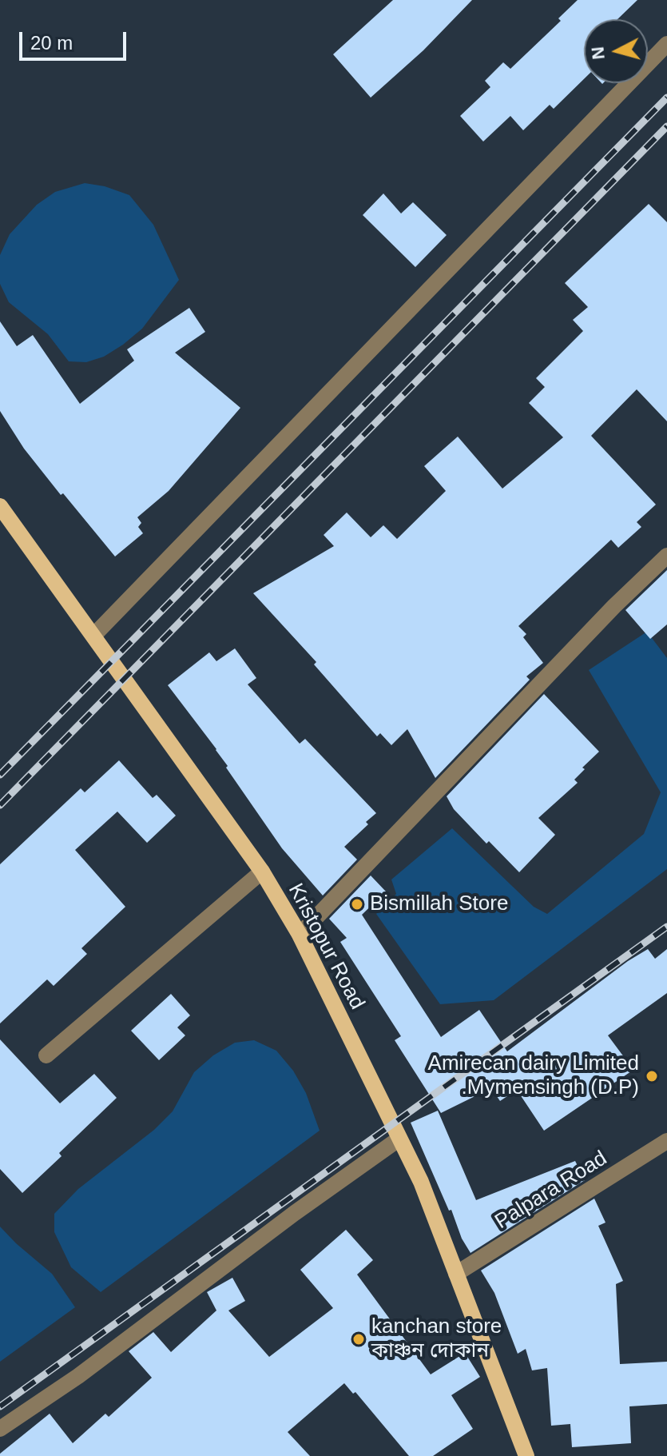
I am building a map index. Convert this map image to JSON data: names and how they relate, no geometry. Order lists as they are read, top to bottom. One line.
{"streets":{"main road":["Kristopur Road"],"street":["Palpara Road"]},"crossings":[["Kristopur Road","Palpara Road"]],"places":["Bismillah Store","Amirecan dairy Limited .Mymensingh (D.P)","kanchan store কাঞ্চন দোকান"],"scale_bar":"20 m","north":"left"}
